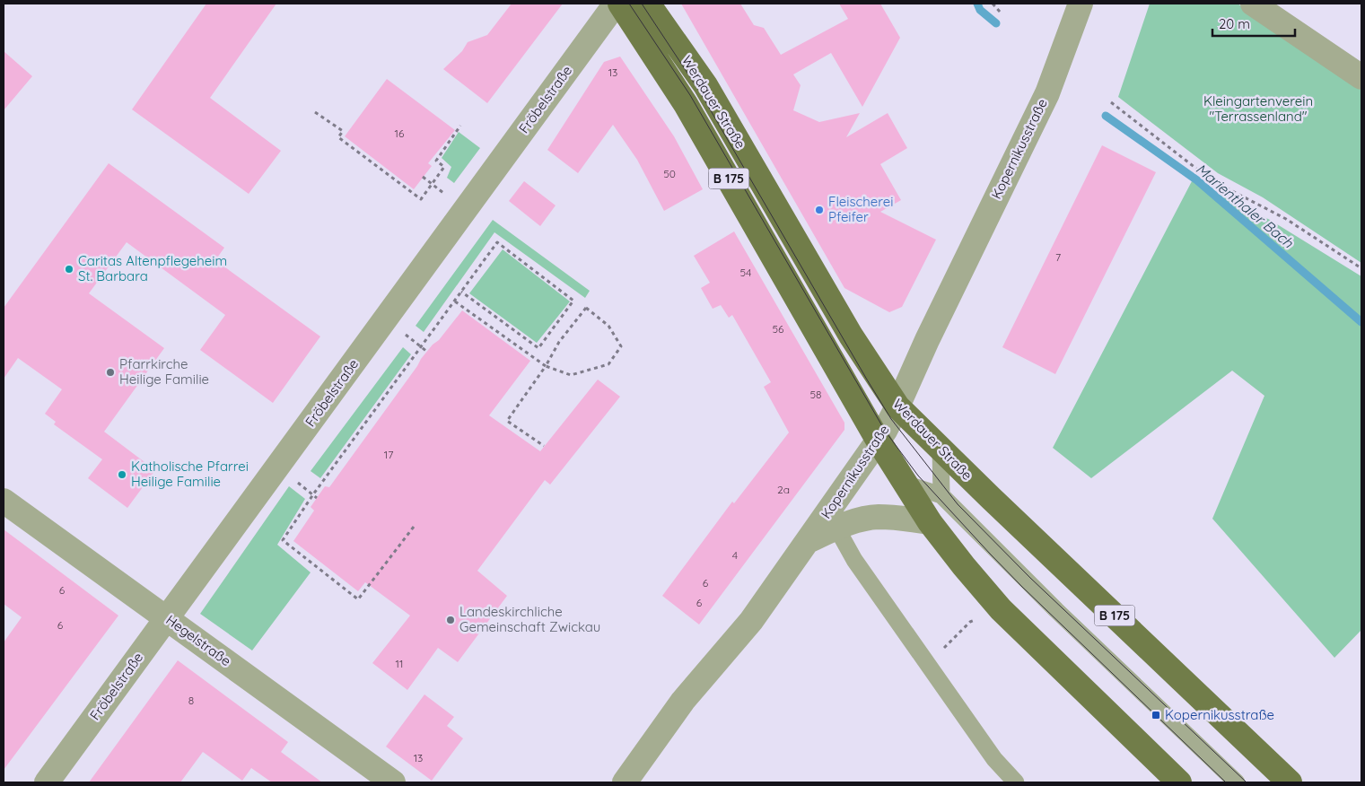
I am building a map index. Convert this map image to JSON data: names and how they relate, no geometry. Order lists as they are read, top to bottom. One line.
{"streets":{"main road":["Werdauer Straße","B 175"],"street":["Fröbelstraße","Kopernikusstraße","Hegelstraße"]},"crossings":[["Fröbelstraße","Hegelstraße"],["Werdauer Straße","Kopernikusstraße"]],"water":["Marienthaler Bach"],"parks":["Kleingartenverein \"Terrassenland\""],"places":{"other":["Fleischerei Pfeifer","Caritas Altenpflegeheim St. Barbara","Pfarrkirche Heilige Familie","Katholische Pfarrei Heilige Familie","Landeskirchliche Gemeinschaft Zwickau"],"transit":["Kopernikusstraße"]},"house_numbers":["13","16","50","7","54","56","58","17","2a","4","6","6","6","6","11","8","13"],"scale_bar":"20 m"}
